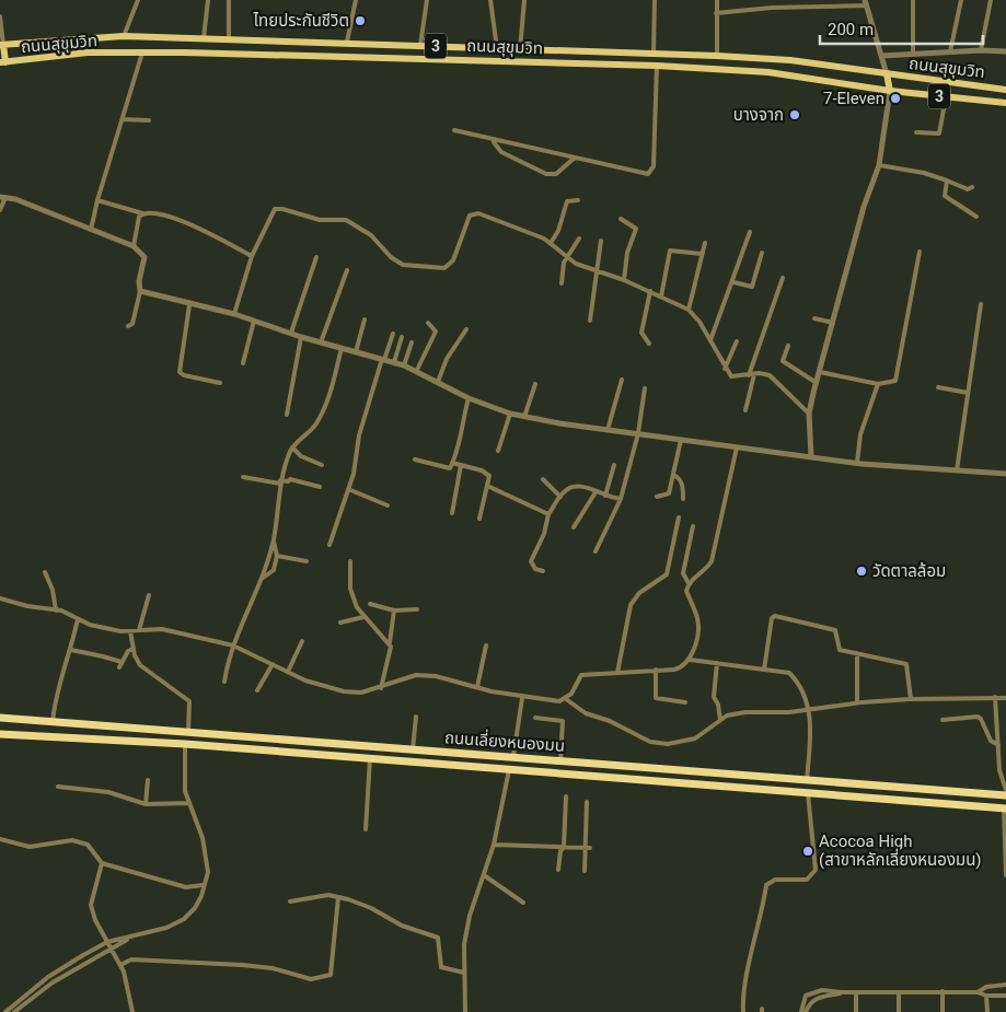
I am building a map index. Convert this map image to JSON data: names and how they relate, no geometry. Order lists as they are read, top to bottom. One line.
{"streets":{"highway":["ถนนเลี่ยงหนองมน"],"main road":["ถนนสุขุมวิท","3"]},"places":["ไทยประกันชีวิต","7-Eleven","บางจาก","วัดตาลล้อม","Acocoa High (สาขาหลักเลี่ยงหนองมน)"],"scale_bar":"200 m"}
